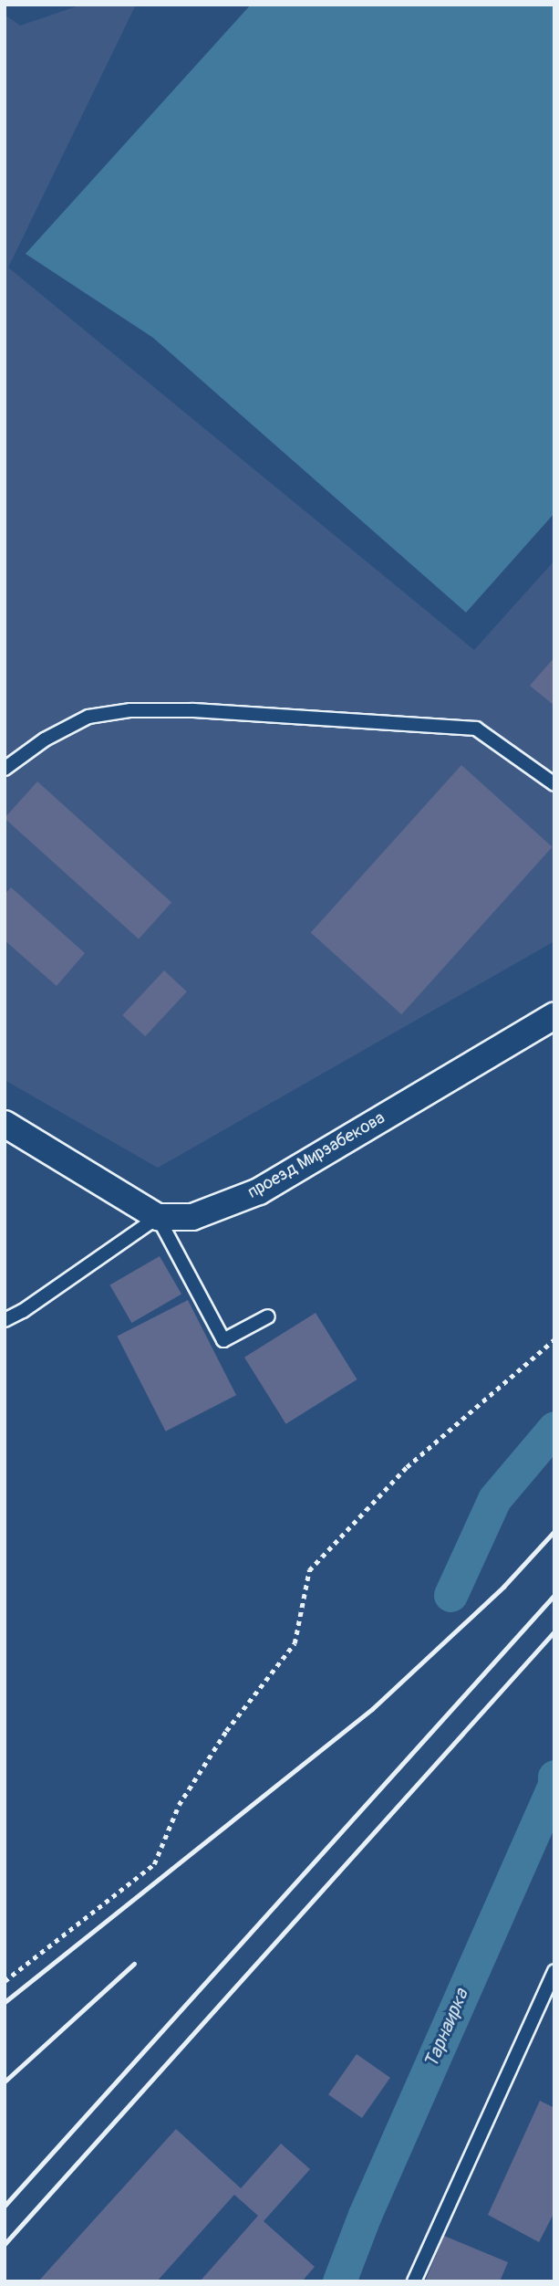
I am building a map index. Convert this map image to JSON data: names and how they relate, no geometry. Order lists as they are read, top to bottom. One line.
{"streets":{"street":["проезд Мирзабекова"]},"water":["Тарнаирка"]}
